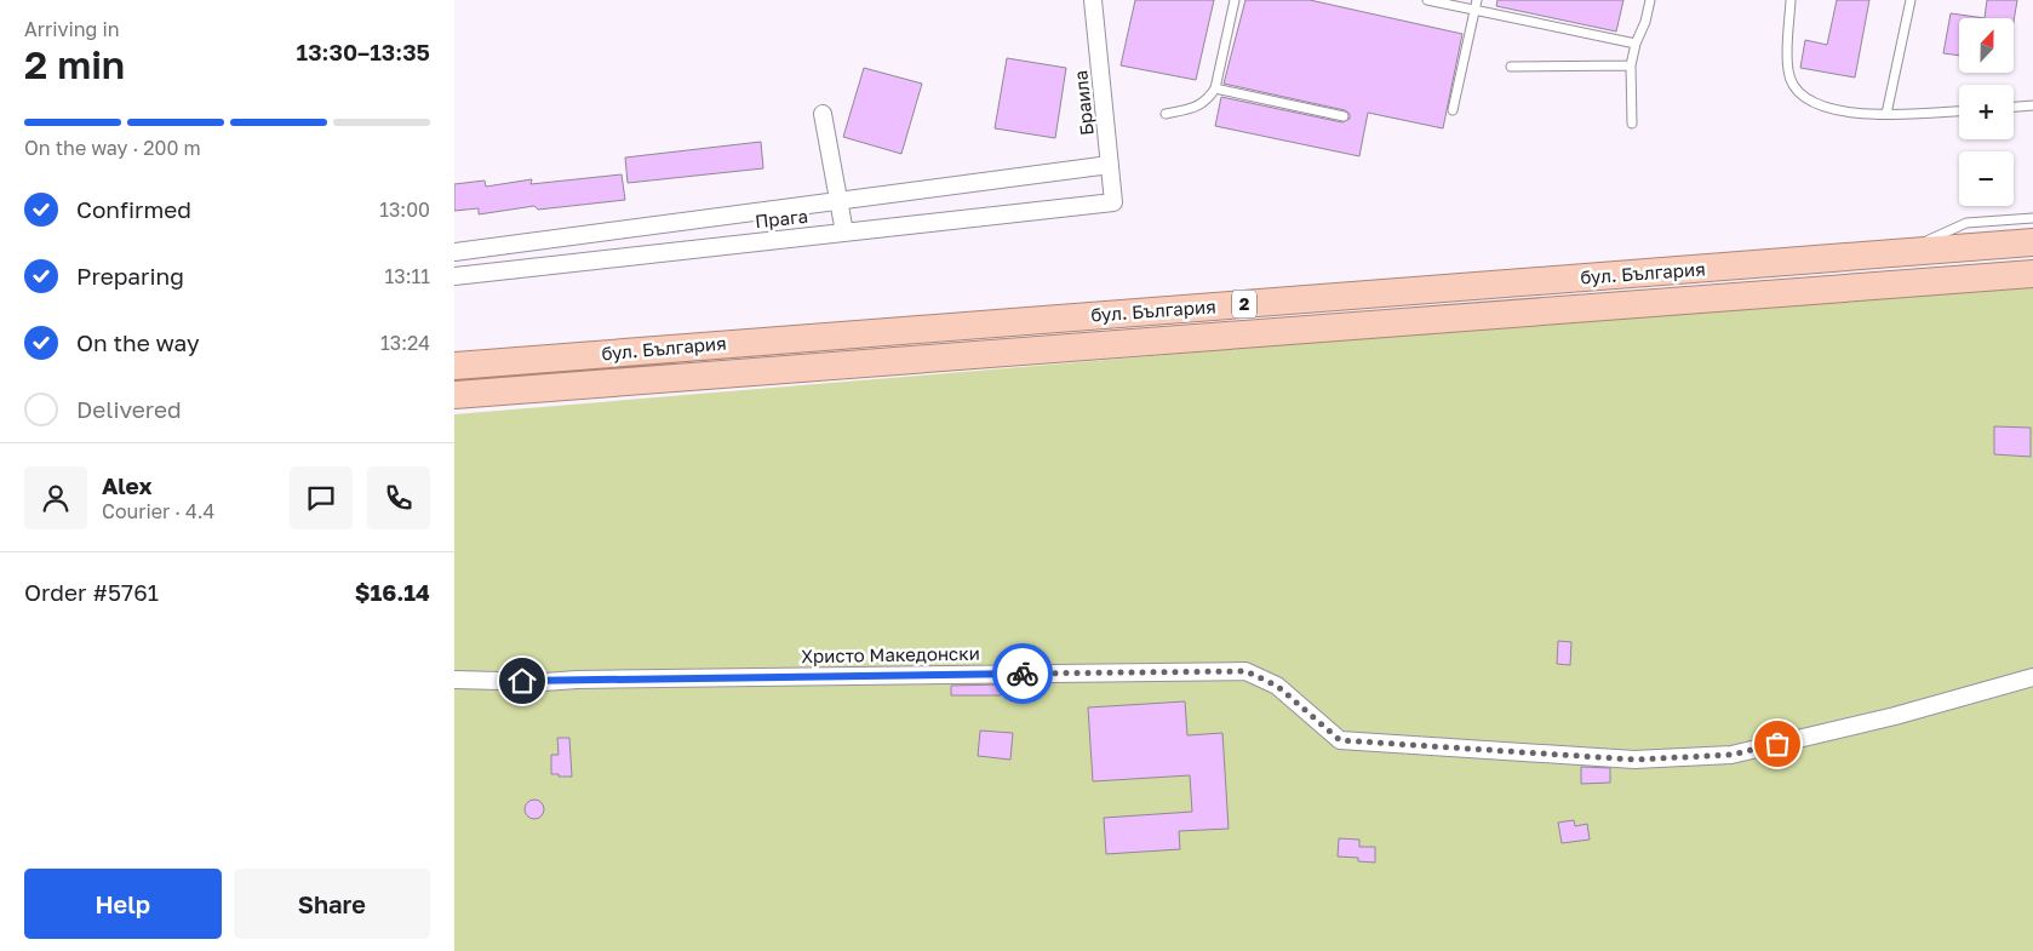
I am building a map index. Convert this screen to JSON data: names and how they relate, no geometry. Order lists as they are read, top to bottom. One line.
{"streets":{"highway":["бул. България","2"],"street":["Браила","Прага","Христо Македонски"]},"crossings":[["Браила","Прага"]],"north":"top","page":{"heading":["2 min","Arriving in","13:30–13:35"],"panel":["Alex","Courier · 4.4","Order #5761","$16.14"],"map_buttons":["+","−"],"bar":"On the way · 200 m","list":[["Confirmed","13:00"],["Preparing","13:11"],["On the way","13:24"],"Delivered"],"buttons":["Help","Share"]}}
